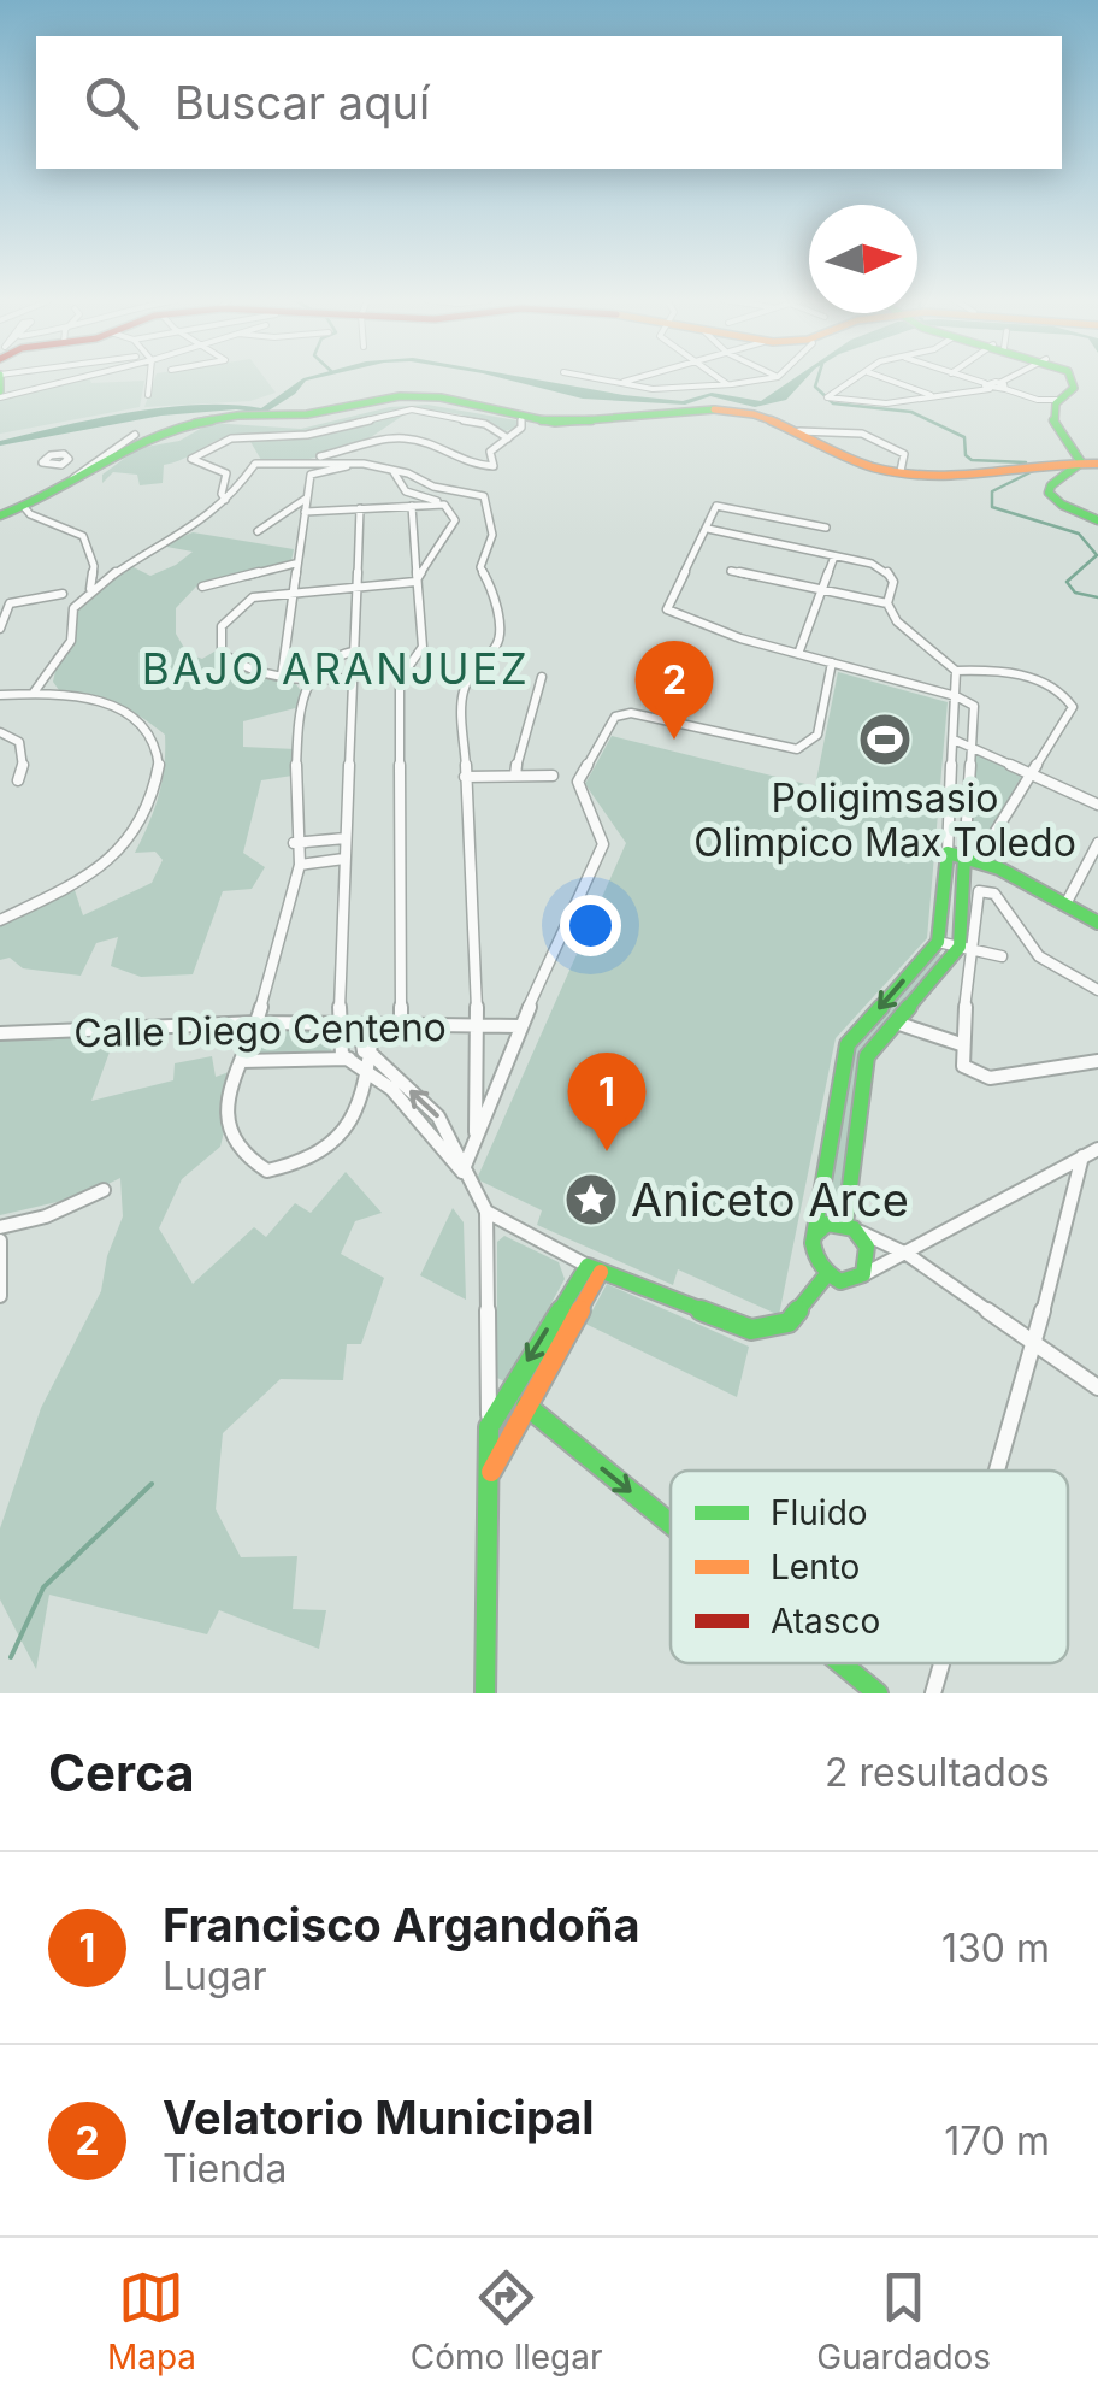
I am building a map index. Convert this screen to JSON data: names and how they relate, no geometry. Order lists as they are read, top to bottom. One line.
{"streets":{"street":["Calle Diego Centeno"]},"districts":["BAJO ARANJUEZ"],"places":{"sports":["Poligimsasio Olimpico Max Toledo"],"place":["Aniceto Arce"]},"legend":["Fluido","Lento","Atasco"],"north":"right","page":{"search":"Buscar aquí","pins":["2","1"],"heading":["Cerca","2 resultados"],"list":[{"mark":"1","name":"Francisco Argandoña","note":"Lugar","value":"130 m"},{"mark":"2","name":"Velatorio Municipal","note":"Tienda","value":"170 m"}],"nav":["Mapa","Cómo llegar","Guardados"]}}
